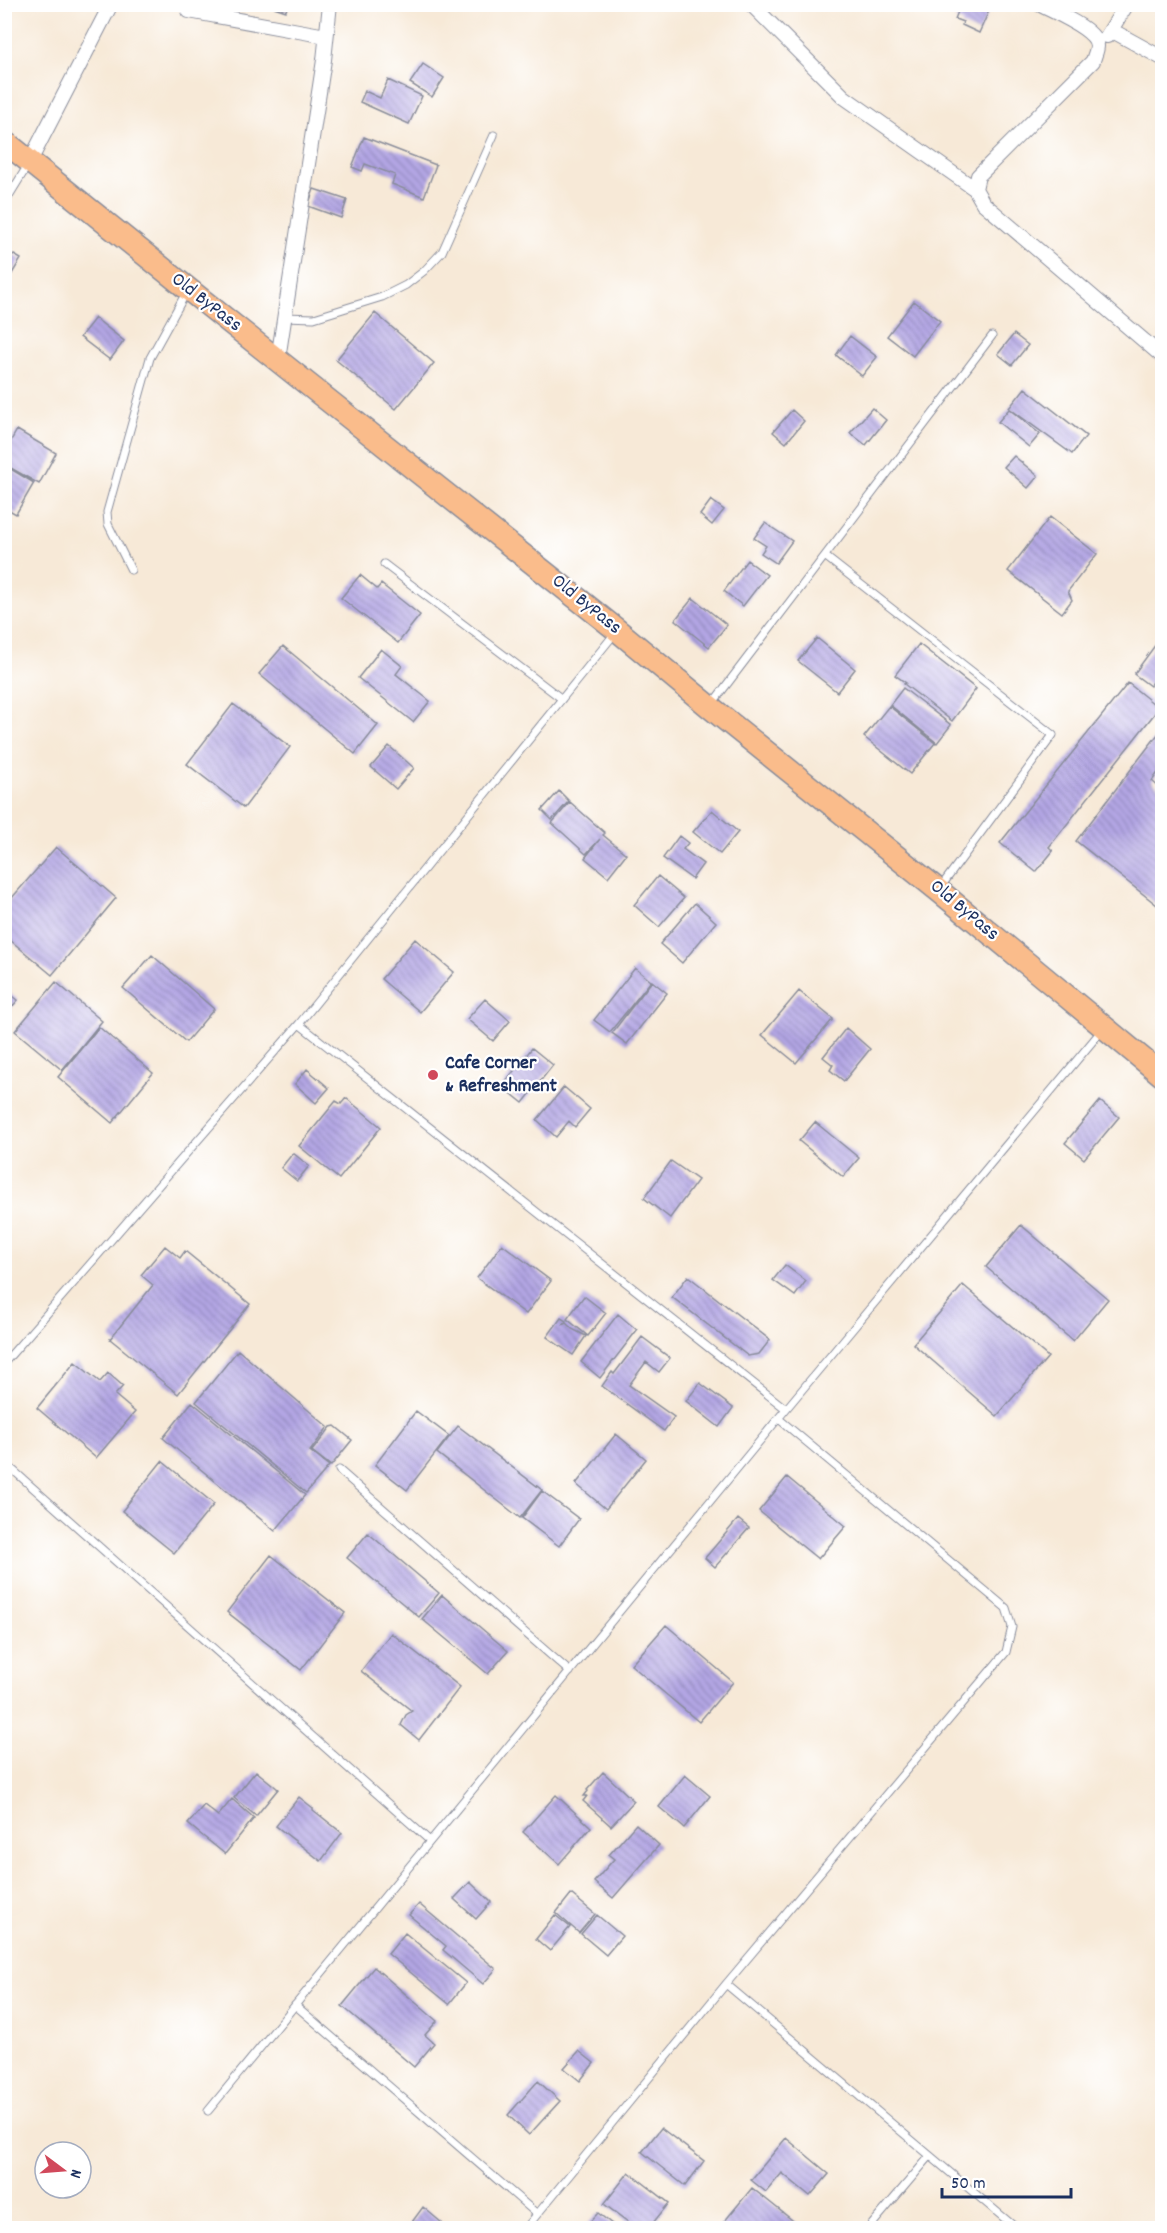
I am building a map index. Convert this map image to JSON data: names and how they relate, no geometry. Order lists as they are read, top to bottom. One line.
{"streets":{"main road":["Old ByPass"]},"places":["Cafe Corner & Refreshment"],"scale_bar":"50 m","north":"right"}
